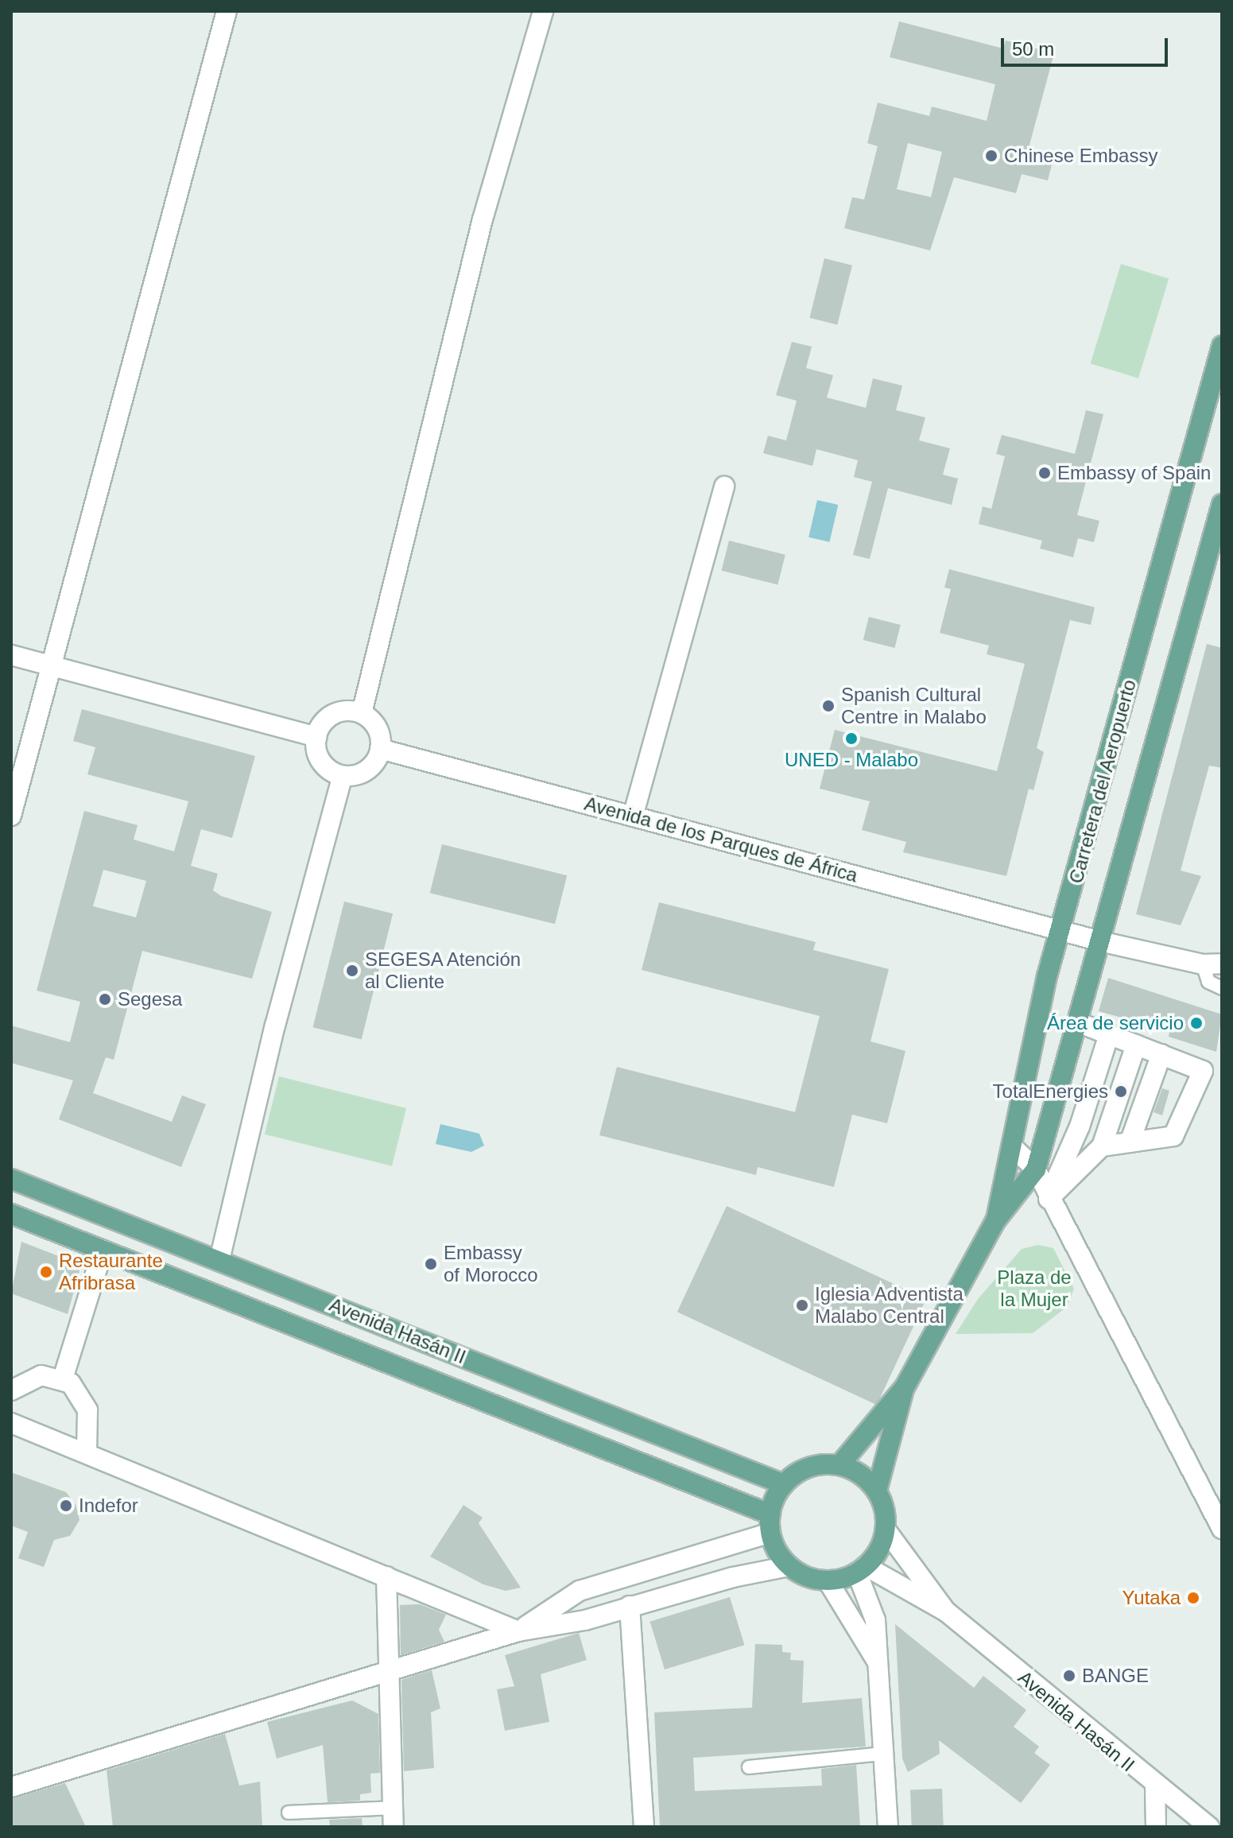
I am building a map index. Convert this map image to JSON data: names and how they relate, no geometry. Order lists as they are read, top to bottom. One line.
{"streets":{"main road":["Carretera del Aeropuerto","Avenida Hasán II"],"street":["Avenida de los Parques de África"]},"crossings":[["Carretera del Aeropuerto","Avenida de los Parques de África"],["Carretera del Aeropuerto","Avenida Hasán II"]],"parks":["Plaza de la Mujer"],"places":["Chinese Embassy","Embassy of Spain","Spanish Cultural Centre in Malabo","UNED - Malabo","SEGESA Atención al Cliente","Segesa","Área de servicio","TotalEnergies","Embassy of Morocco","Restaurante Afribrasa","Iglesia Adventista Malabo Central","Indefor","Yutaka","BANGE"],"scale_bar":"50 m"}
